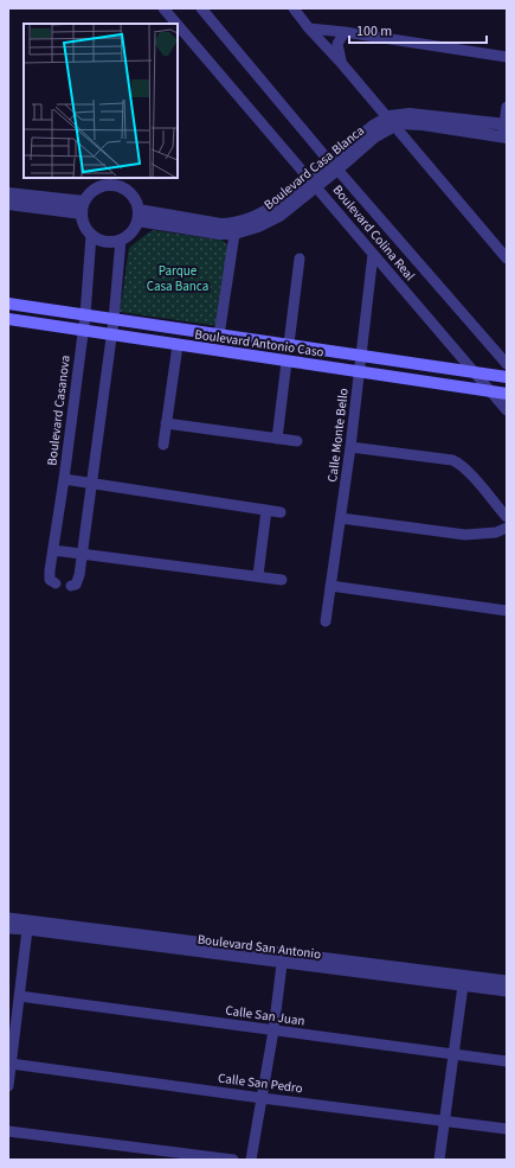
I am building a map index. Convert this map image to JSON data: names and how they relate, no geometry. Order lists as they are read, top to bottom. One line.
{"streets":{"main road":["Boulevard Antonio Caso"],"street":["Boulevard Casa Blanca","Boulevard Colina Real","Boulevard Casanova","Calle Monte Bello","Boulevard San Antonio","Calle San Juan","Calle San Pedro"]},"crossings":[["Boulevard Casa Blanca","Boulevard Colina Real"],["Boulevard Casa Blanca","Boulevard Casanova"],["Boulevard Colina Real","Boulevard Antonio Caso"],["Boulevard Colina Real","Calle Monte Bello"],["Boulevard Antonio Caso","Boulevard Casanova"],["Boulevard Antonio Caso","Calle Monte Bello"]],"parks":["Parque Casa Banca"],"scale_bar":"100 m"}
